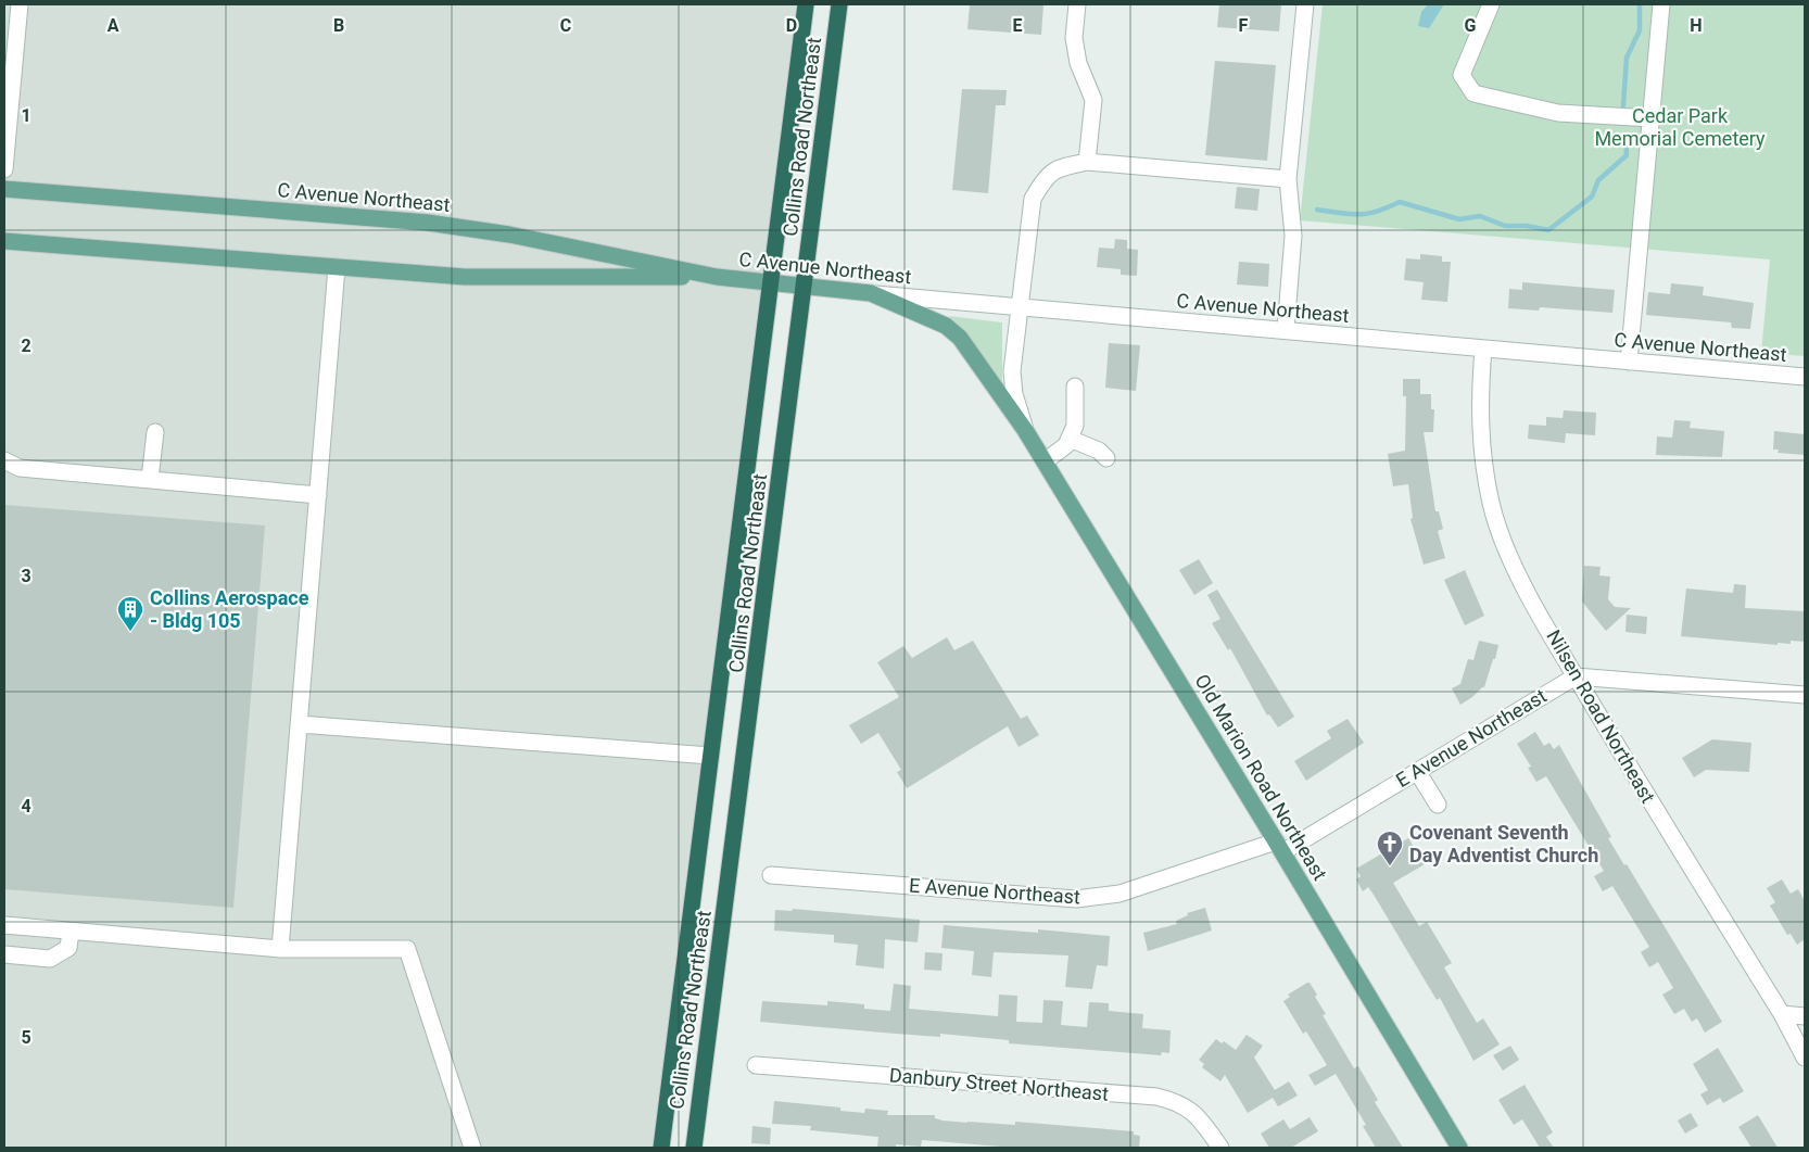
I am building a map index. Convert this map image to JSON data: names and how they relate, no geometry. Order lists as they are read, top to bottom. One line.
{"streets":{"highway":["Collins Road Northeast"],"main road":["C Avenue Northeast","Old Marion Road Northeast"],"street":["Nilsen Road Northeast","E Avenue Northeast","Danbury Street Northeast"]},"crossings":[["Collins Road Northeast","C Avenue Northeast"],["C Avenue Northeast","Nilsen Road Northeast"],["C Avenue Northeast","Old Marion Road Northeast"],["Nilsen Road Northeast","E Avenue Northeast"],["E Avenue Northeast","Old Marion Road Northeast"]],"parks":["Cedar Park Memorial Cemetery"],"places":{"building":["Collins Aerospace - Bldg 105"],"church":["Covenant Seventh Day Adventist Church"]},"grid":{"columns":["A","B","C","D","E","F","G","H"],"rows":["1","2","3","4","5"]}}
